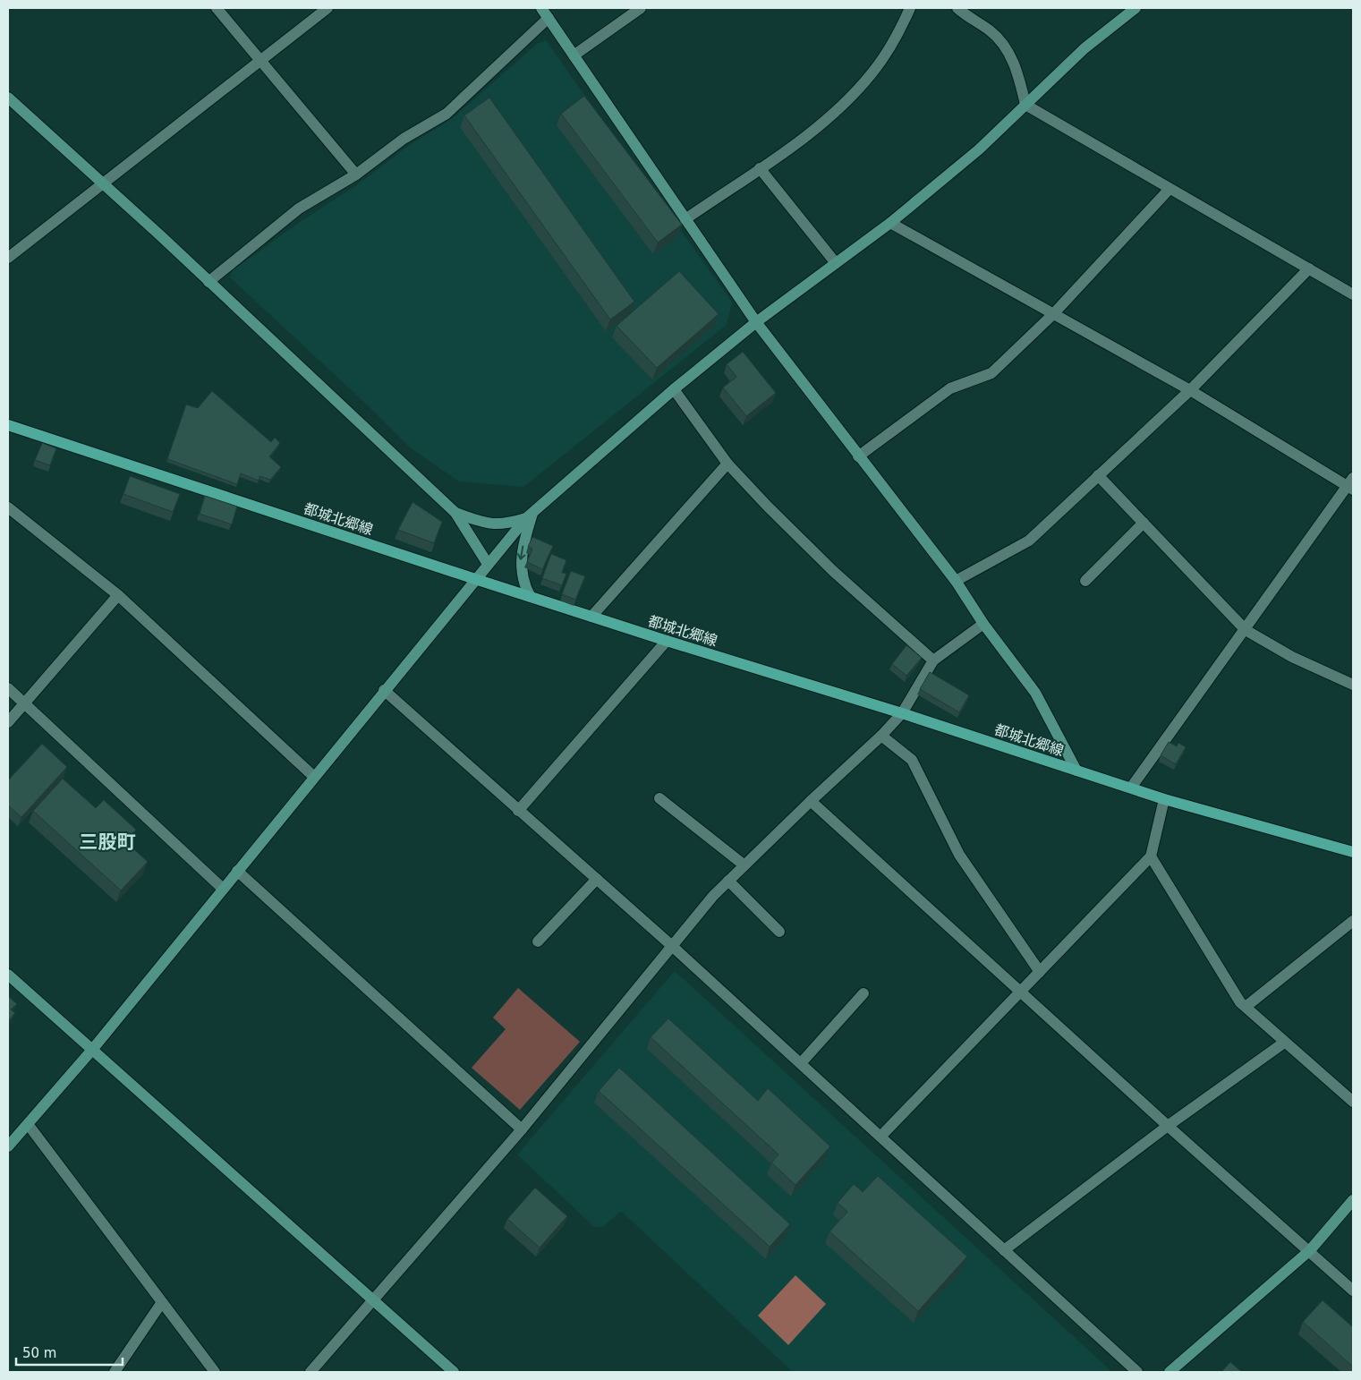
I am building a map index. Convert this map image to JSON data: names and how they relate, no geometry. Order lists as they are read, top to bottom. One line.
{"streets":{"main road":["都城北郷線"]},"districts":["三股町"],"scale_bar":"50 m"}
